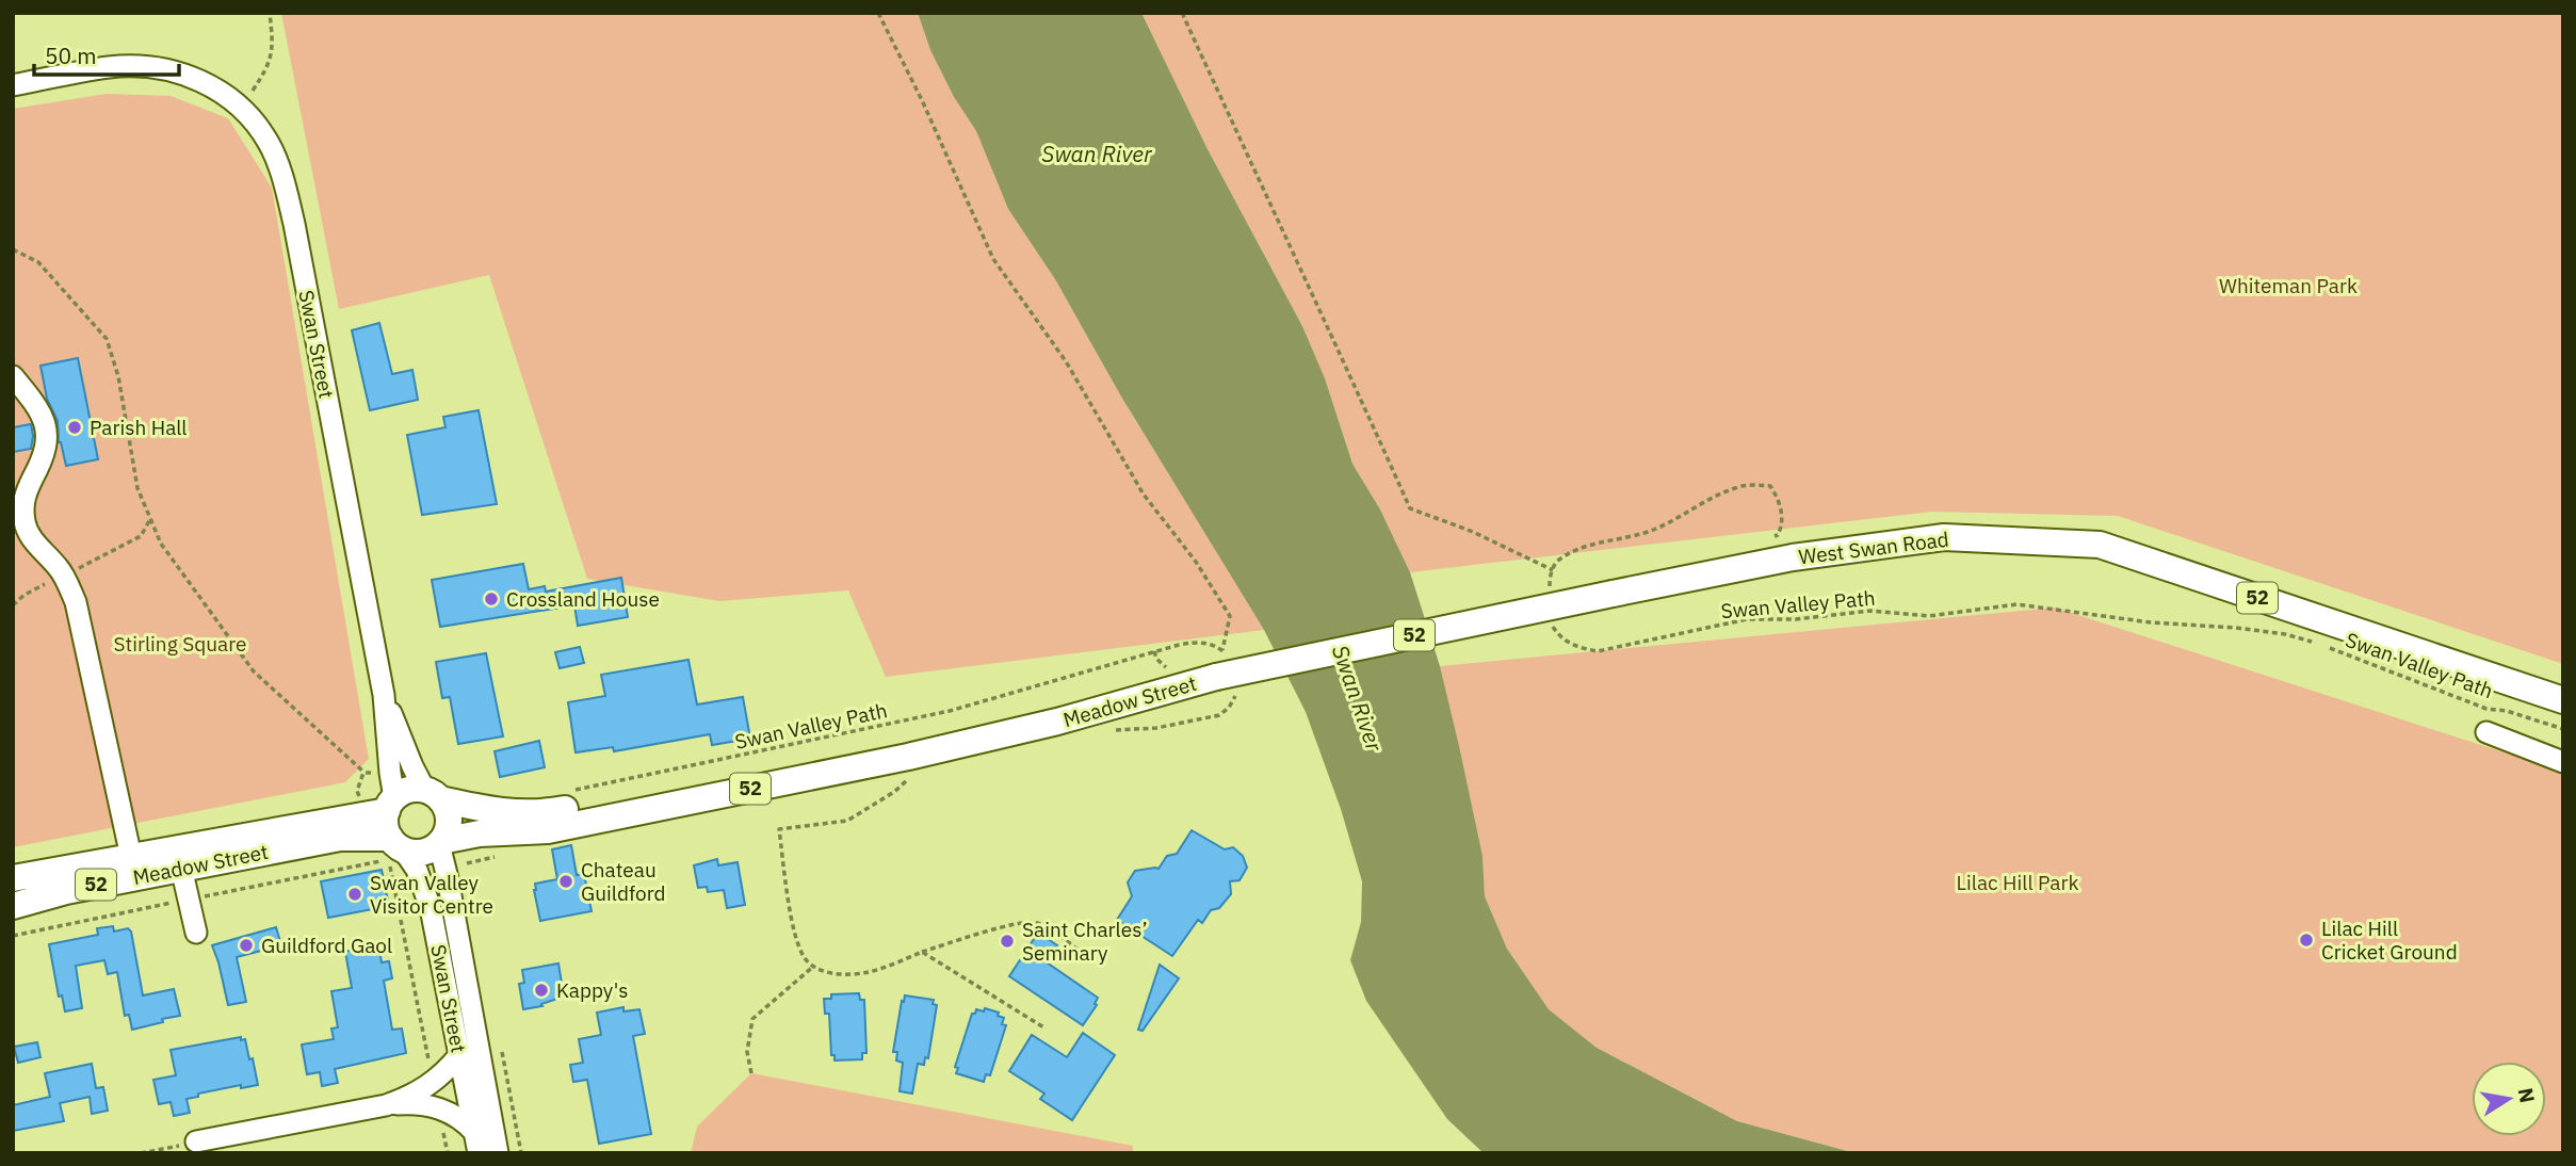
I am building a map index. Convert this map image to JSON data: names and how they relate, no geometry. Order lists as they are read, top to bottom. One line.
{"streets":{"main road":["West Swan Road","52","Meadow Street"],"street":["Swan Street"],"path":["Swan Valley Path"]},"crossings":[["Swan Street","52"],["Swan Street","Meadow Street"],["West Swan Road","Meadow Street"],["52","Meadow Street"]],"water":["Swan River"],"parks":["Whiteman Park","Stirling Square","Lilac Hill Park"],"places":["Parish Hall","Crossland House","Chateau Guildford","Swan Valley Visitor Centre","Lilac Hill Cricket Ground","Saint Charles’ Seminary","Guildford Gaol","Kappy's"],"scale_bar":"50 m","north":"right"}
